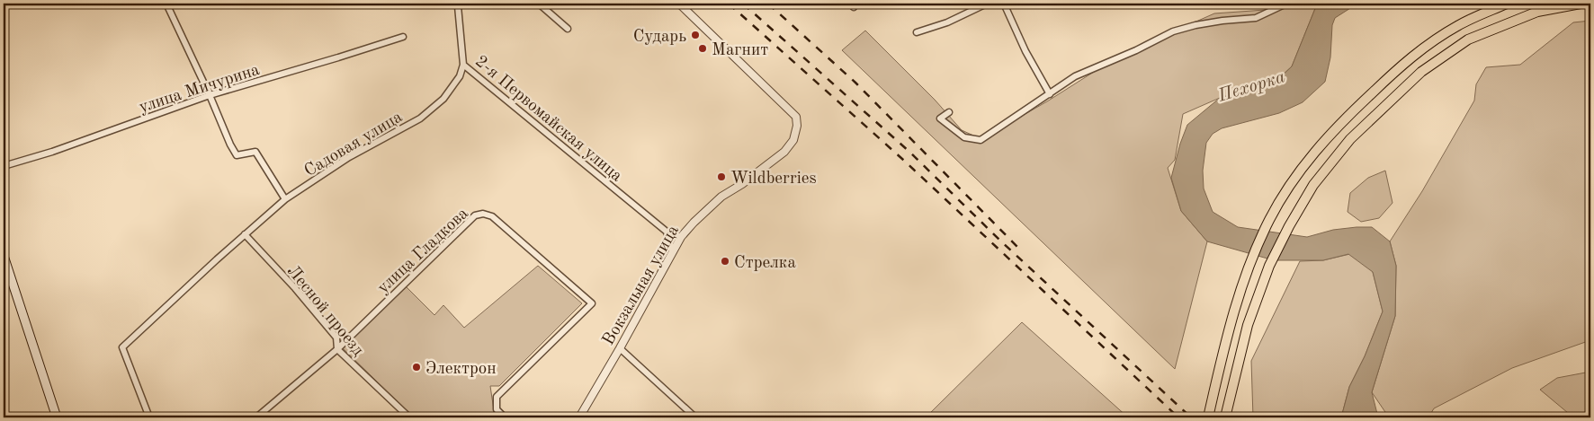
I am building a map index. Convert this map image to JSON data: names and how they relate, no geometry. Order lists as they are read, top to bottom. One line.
{"streets":{"street":["улица Мичурина","2-я Первомайская улица","Садовая улица","улица Гладкова","Вокзальная улица","Лесной проезд"]},"crossings":[["2-я Первомайская улица","Садовая улица"],["2-я Первомайская улица","Вокзальная улица"],["Садовая улица","Лесной проезд"],["улица Гладкова","Лесной проезд"]],"water":["Пехорка"],"places":["Сударь","Магнит","Wildberries","Стрелка","Электрон"]}
